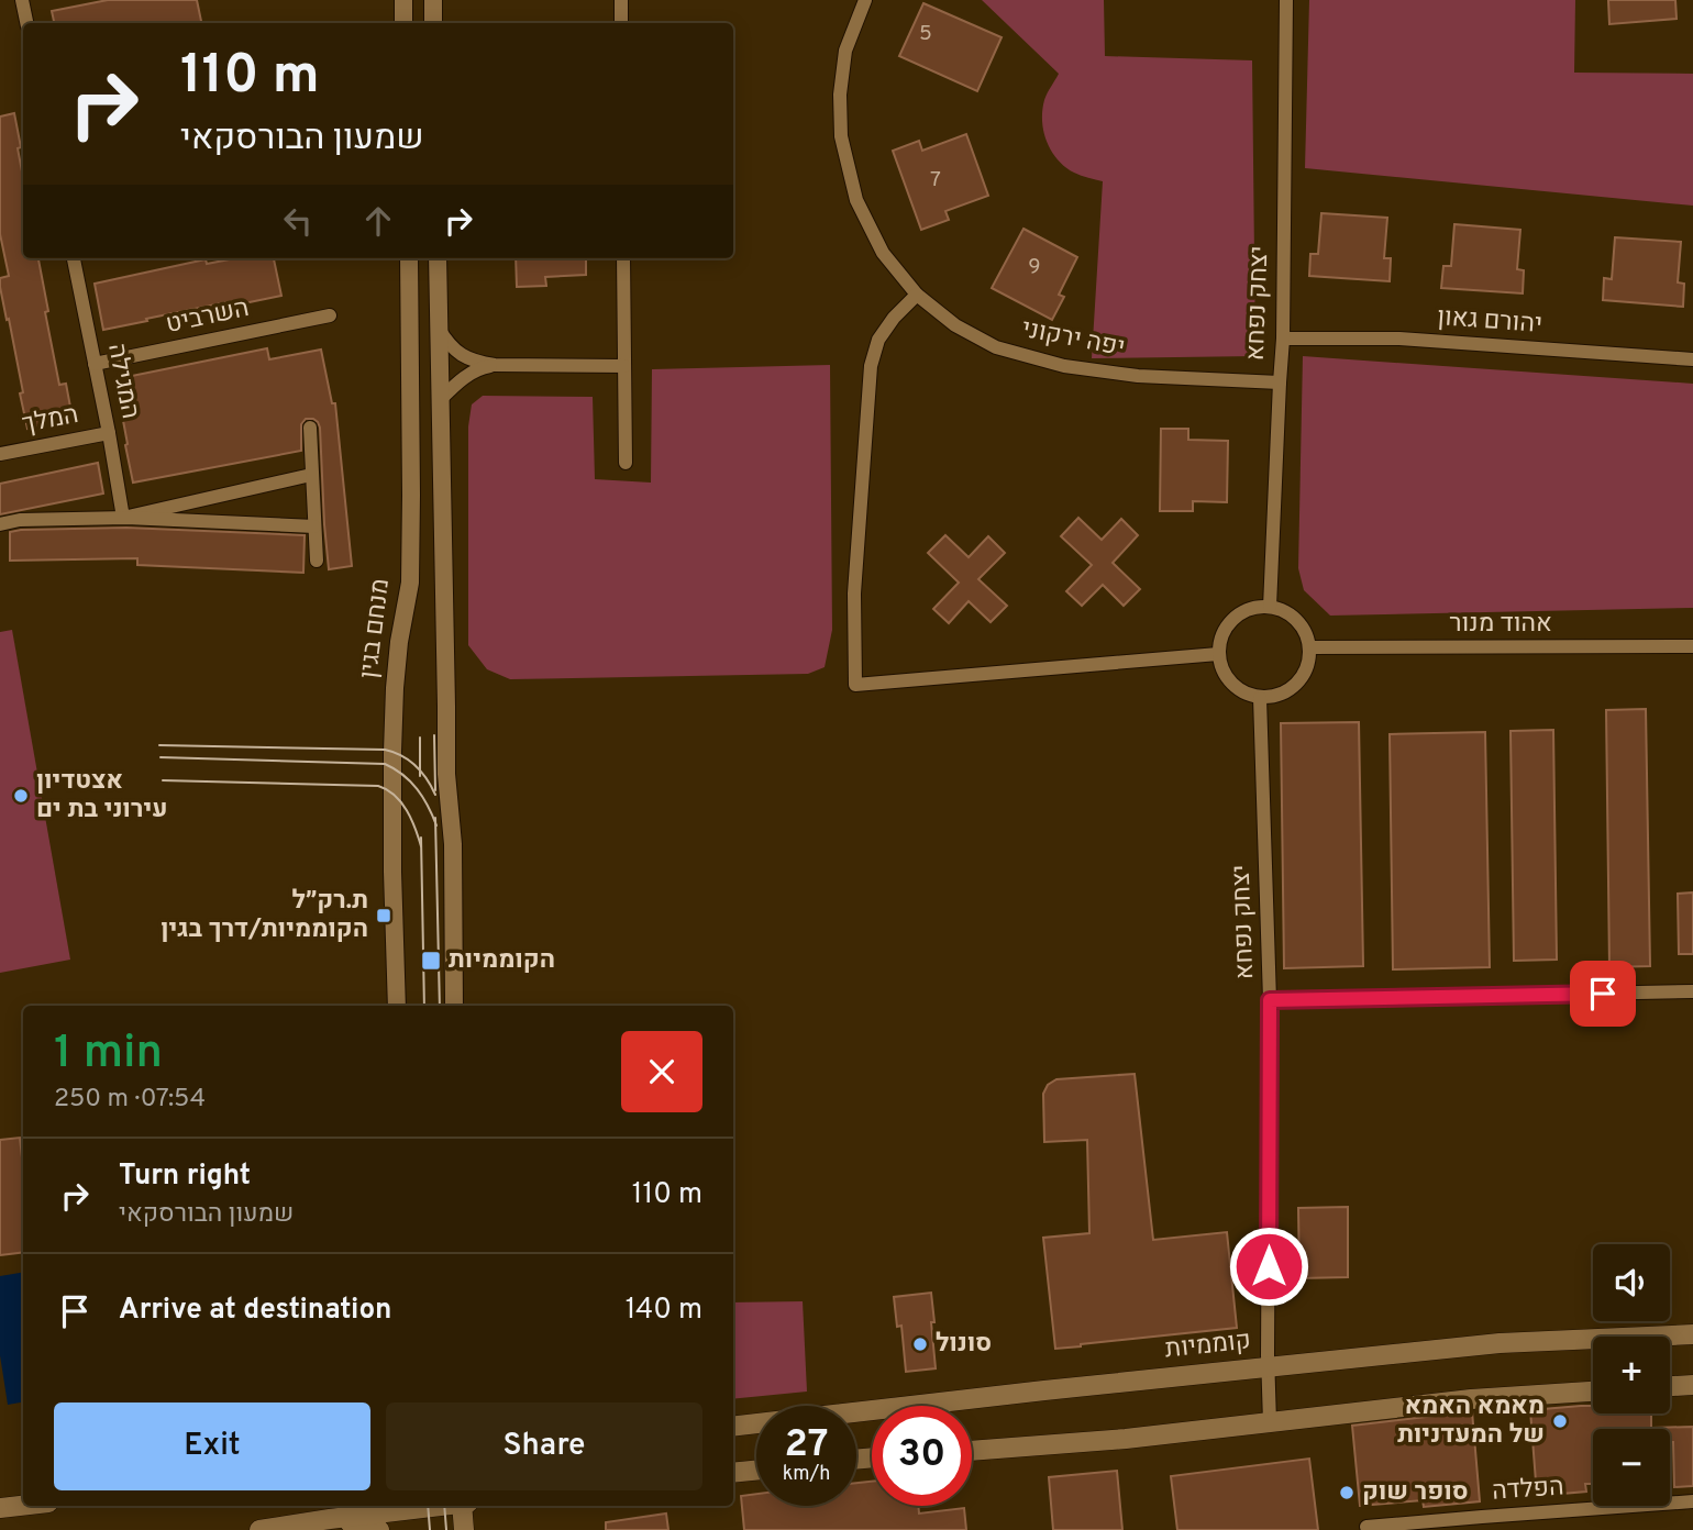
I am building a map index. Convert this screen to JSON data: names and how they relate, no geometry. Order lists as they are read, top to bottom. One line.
{"streets":{"main road":["קוממיות"],"street":["יצחק נפחא","השרביט","יהורם גאון","יפה ירקוני","המגילה","המלך","אהוד מנור","מנחם בגין","הפלדה"]},"crossings":[["יצחק נפחא","יהורם גאון"],["יצחק נפחא","יפה ירקוני"],["יצחק נפחא","אהוד מנור"],["יצחק נפחא","קוממיות"],["השרביט","המגילה"],["המגילה","המלך"]],"places":{"other":["אצטדיון עירוני בת ים","סונול","מאמא האמא של המעדניות","סופר שוק"],"transit":["ת.רק״ל הקוממיות/דרך בגין","הקוממיות"]},"house_numbers":["5","7","9"],"page":{"turn":["110 m","שמעון הבורסקאי"],"heading":["1 min","250 m · 07:54"],"list":[{"name":"Turn right","note":"שמעון הבורסקאי","value":"110 m"},{"name":"Arrive at destination","value":"140 m"}],"map_buttons":["+","−"],"buttons":["Exit","Share"],"speed":"27 km/h","limit":"30"}}
